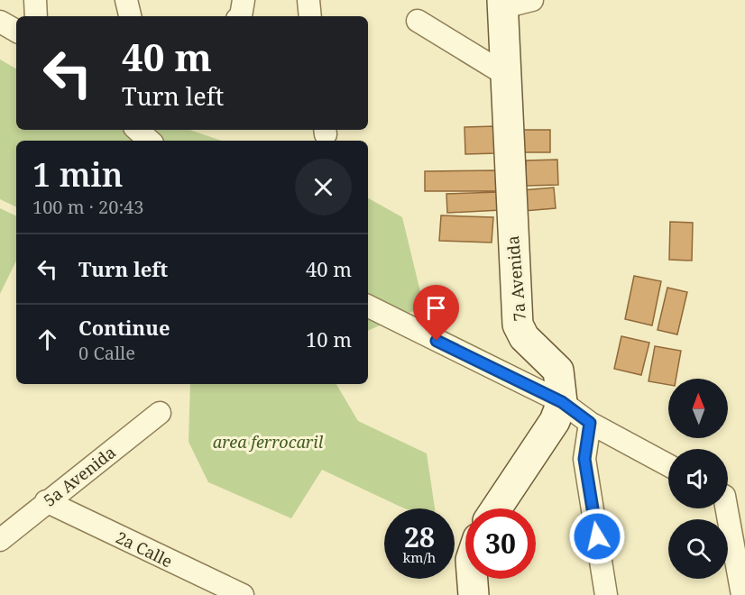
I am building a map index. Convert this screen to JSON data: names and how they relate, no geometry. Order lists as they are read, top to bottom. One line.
{"streets":{"street":["7a Avenida","5a Avenida","2a Calle"]},"crossings":[["5a Avenida","2a Calle"]],"parks":["area ferrocaril"],"north":"top","page":{"turn":["40 m","Turn left"],"heading":["1 min","100 m · 20:43"],"list":[{"name":"Turn left","value":"40 m"},{"name":"Continue","note":"0 Calle","value":"10 m"}],"speed":"28 km/h","limit":"30"}}
